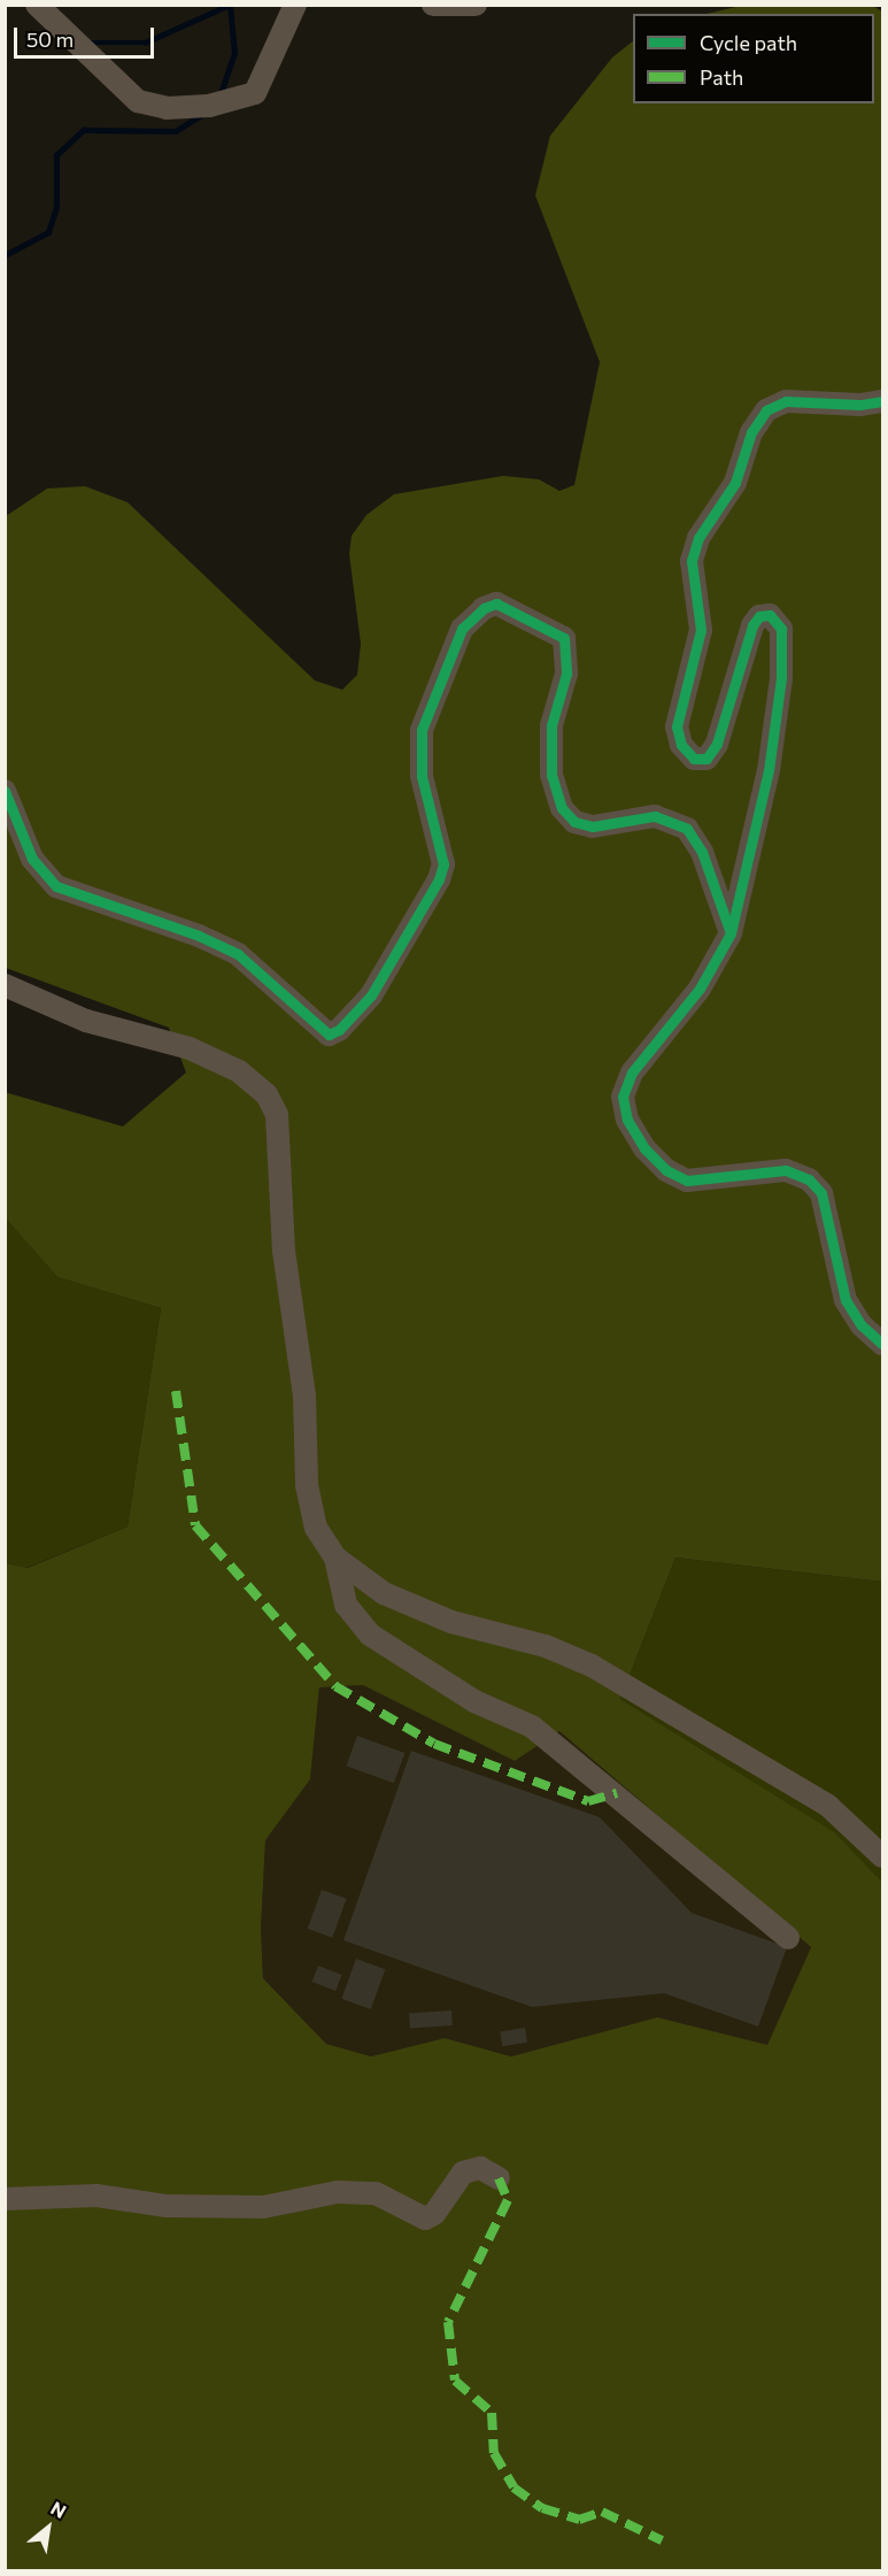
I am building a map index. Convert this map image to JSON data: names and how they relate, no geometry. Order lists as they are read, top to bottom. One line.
{"legend":["Cycle path","Path"],"scale_bar":"50 m","north":"top right"}
